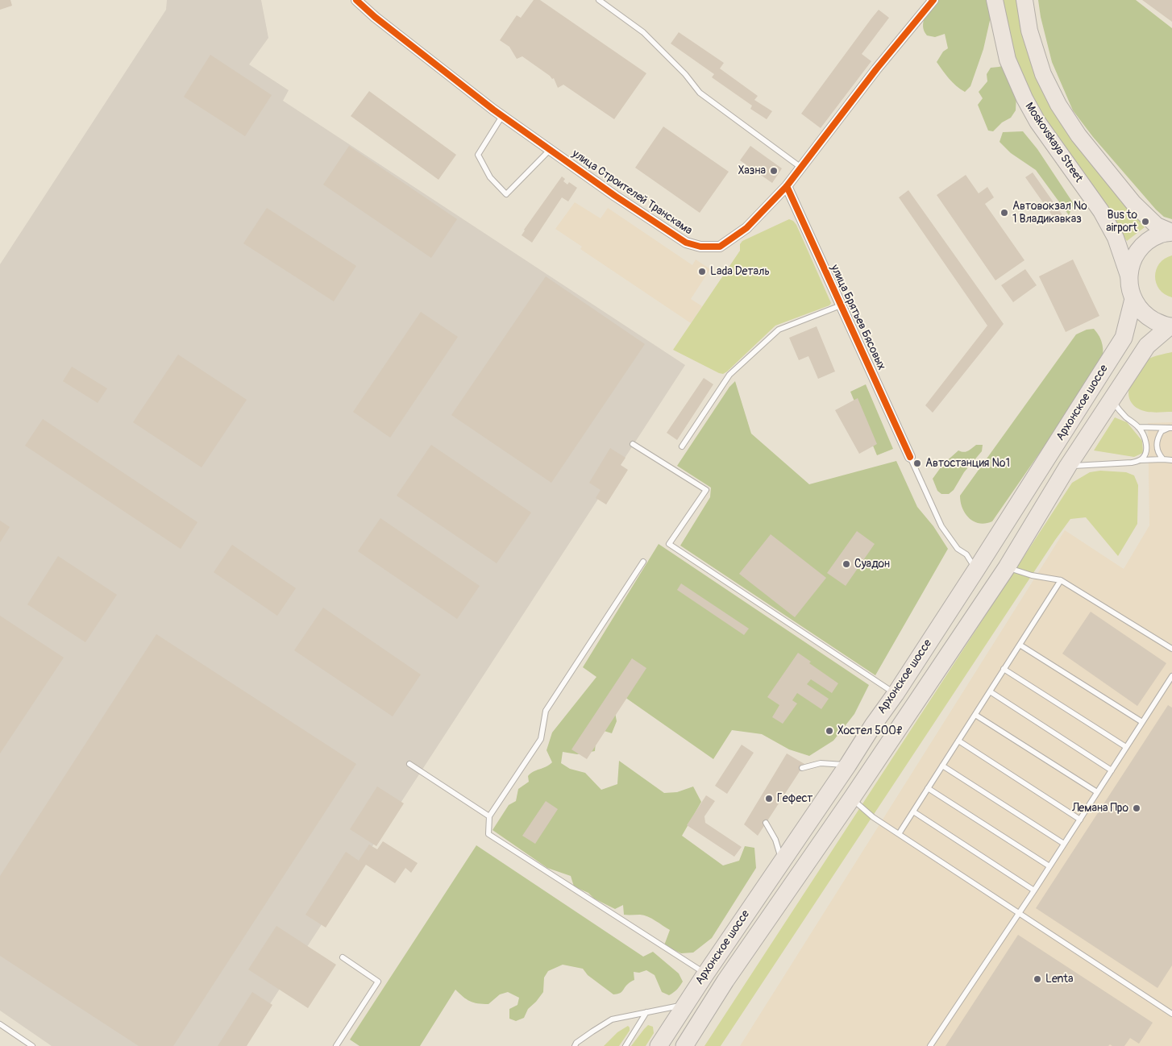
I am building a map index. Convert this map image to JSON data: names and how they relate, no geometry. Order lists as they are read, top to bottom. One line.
{"streets":{"highway":["Архонское шоссе"],"main road":["Moskovskaya Street"],"street":["улица Строителей Транскама","улица Брятьев Бясовых"]},"crossings":[["улица Строителей Транскама","улица Брятьев Бясовых"]],"places":["Хазна","Автовокзал № 1 Владикавказ","Bus to airport","Lada Dеталь","Автостанция №1","Суадон","Хостел 500₽","Гефест","Лемана Про","Lenta"]}
